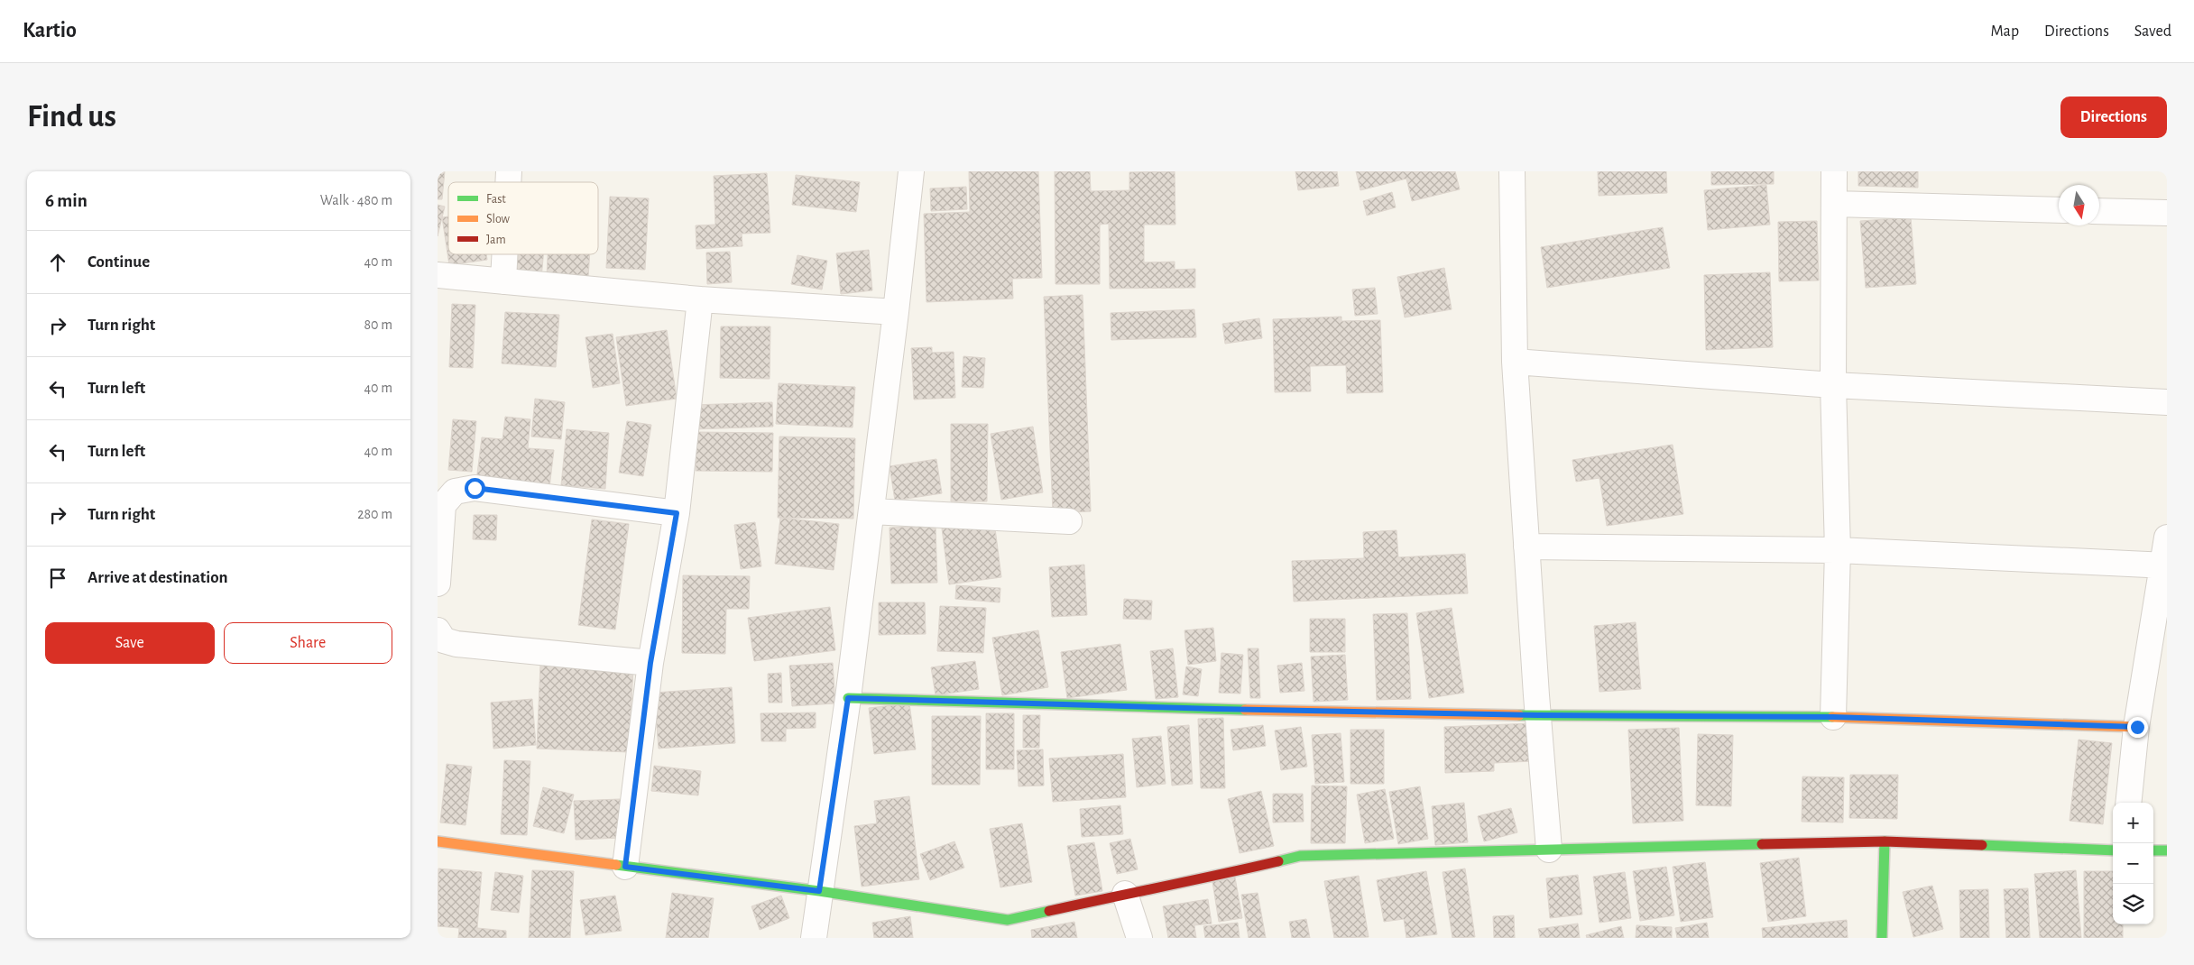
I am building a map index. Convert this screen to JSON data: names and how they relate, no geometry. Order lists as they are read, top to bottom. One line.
{"legend":["Fast","Slow","Jam"],"north":"bottom","page":{"header":"Kartio","nav":["Map","Directions","Saved"],"buttons":["Directions",["Save","Share"]],"title":"Find us","heading":["6 min","Walk · 480 m"],"list":[["Continue","40 m"],["Turn right","80 m"],["Turn left","40 m"],["Turn left","40 m"],["Turn right","280 m"],"Arrive at destination"],"map_buttons":["+","−"]}}
